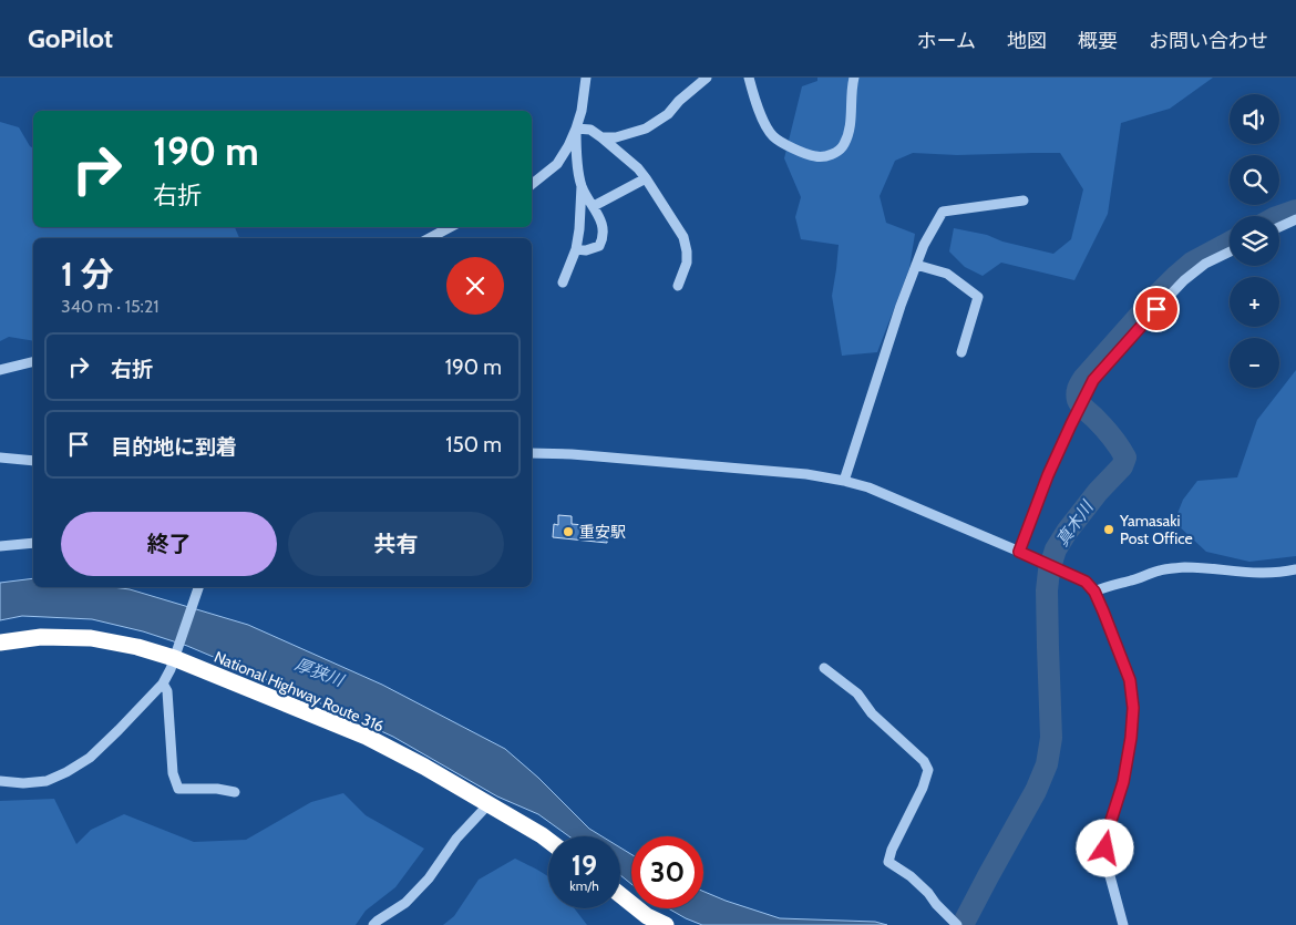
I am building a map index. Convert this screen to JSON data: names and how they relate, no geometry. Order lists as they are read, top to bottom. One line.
{"streets":{"highway":["National Highway Route 316"]},"water":["真木川","厚狭川"],"places":["Yamasaki Post Office","重安駅"],"page":{"header":"GoPilot","nav":["ホーム","地図","概要","お問い合わせ"],"map_buttons":["+","−"],"turn":["190 m","右折"],"heading":["1 分","340 m · 15:21"],"list":[{"name":"右折","value":"190 m"},{"name":"目的地に到着","value":"150 m"}],"buttons":["終了","共有"],"speed":"19 km/h","limit":"30"}}
